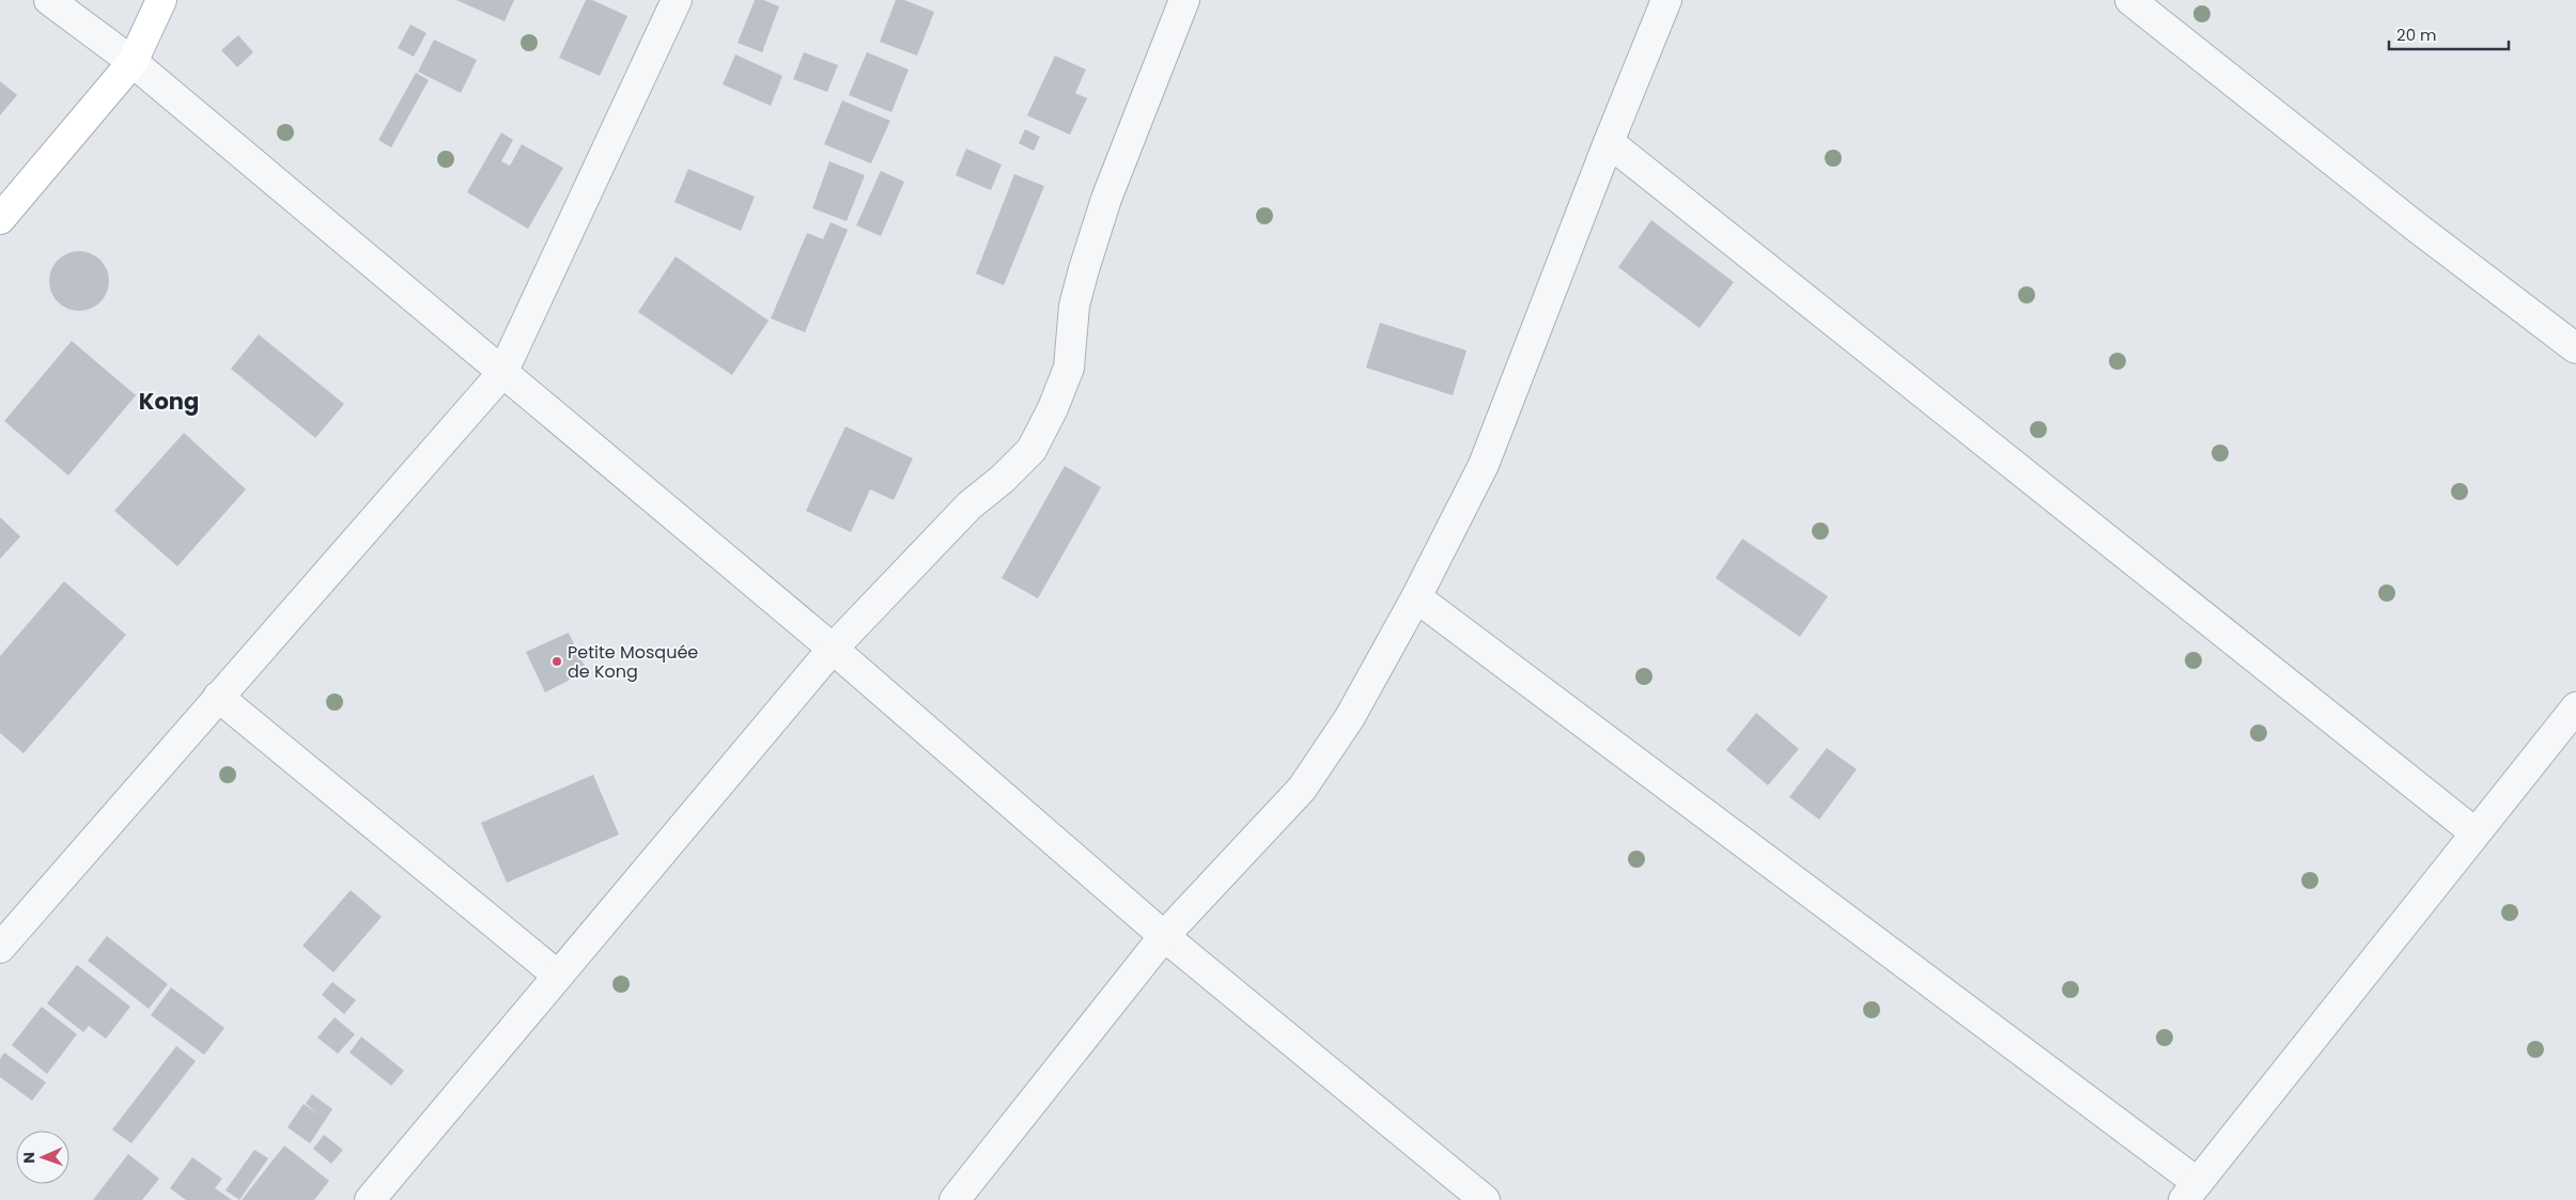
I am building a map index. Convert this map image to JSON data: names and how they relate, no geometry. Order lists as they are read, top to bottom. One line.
{"districts":["Kong"],"places":["Petite Mosquée de Kong"],"scale_bar":"20 m","north":"left"}
